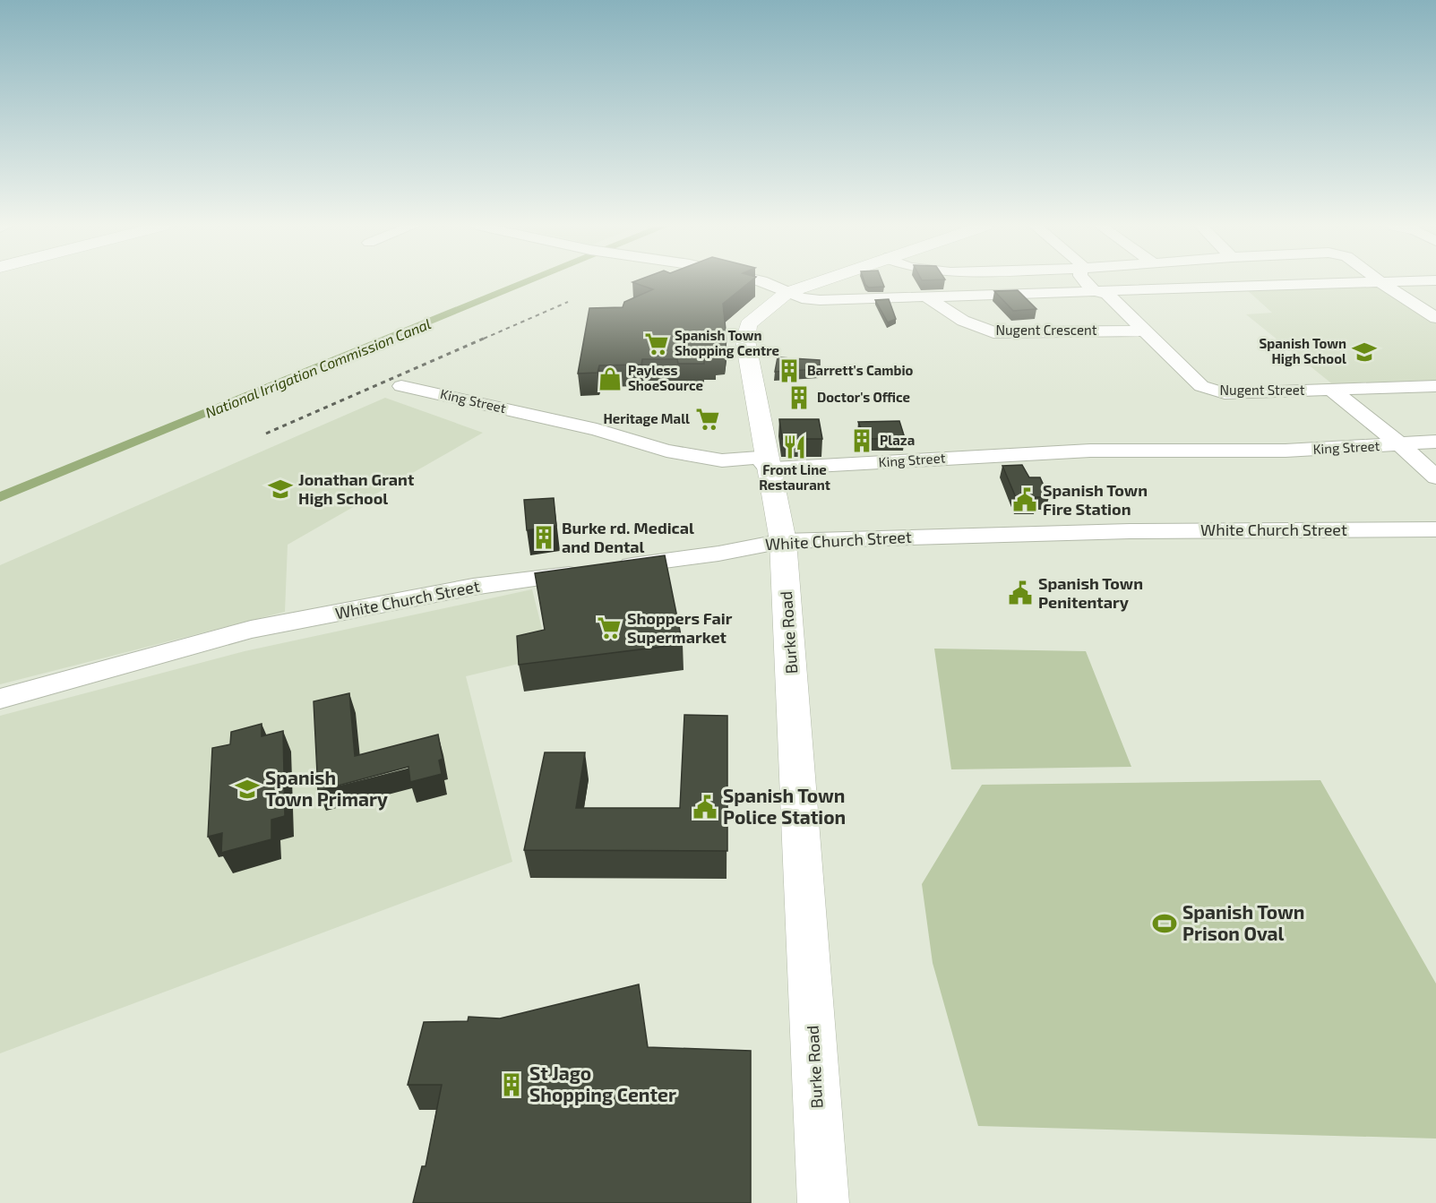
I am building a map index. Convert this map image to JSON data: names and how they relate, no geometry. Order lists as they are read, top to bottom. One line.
{"streets":{"main road":["Burke Road"],"street":["Nugent Crescent","Nugent Street","King Street","White Church Street"]},"crossings":[["Nugent Crescent","Nugent Street"],["King Street","Burke Road"],["White Church Street","Burke Road"]],"water":["National Irrigation Commission Canal"],"places":{"supermarket":["Spanish Town Shopping Centre","Heritage Mall","Shoppers Fair Supermarket"],"school or university":["Spanish Town High School","Jonathan Grant High School","Spanish Town Primary"],"building":["Barrett's Cambio","Doctor's Office","Plaza","Burke rd. Medical and Dental","St Jago Shopping Center"],"shop":["Payless ShoeSource"],"restaurant":["Front Line Restaurant"],"public building":["Spanish Town Fire Station","Spanish Town Penitentary","Spanish Town Police Station"],"sports":["Spanish Town Prison Oval"]}}
